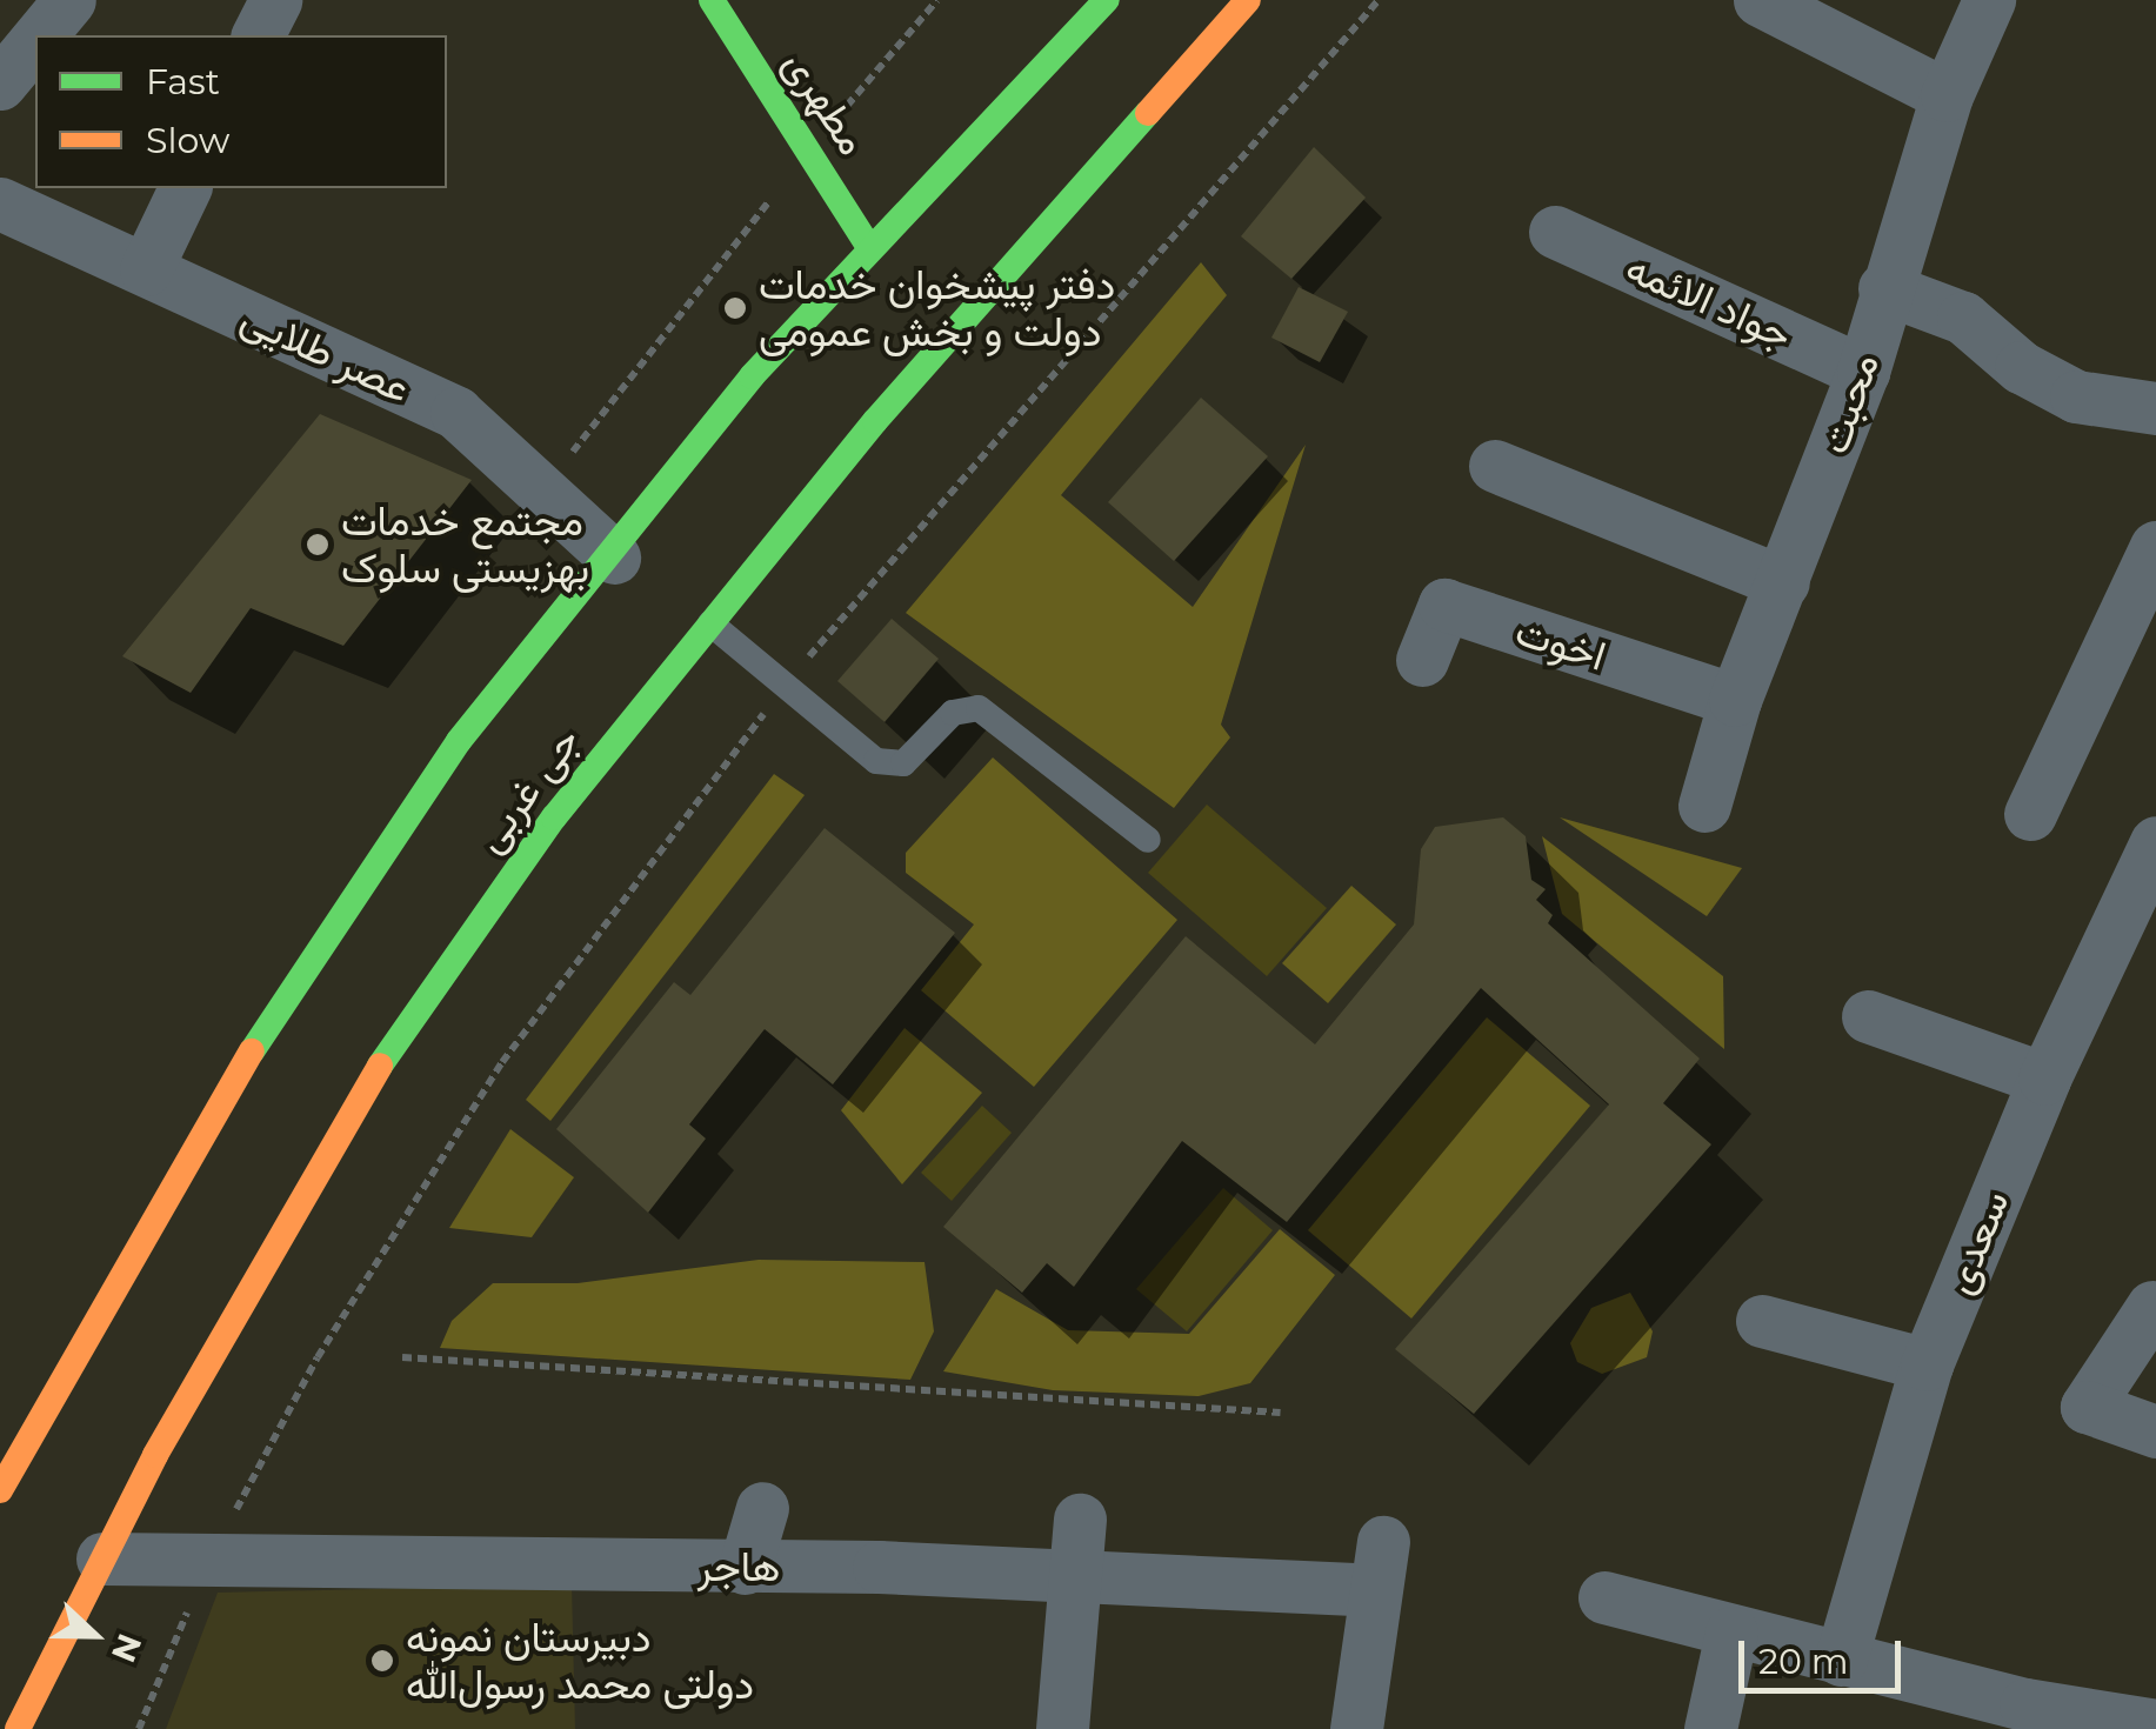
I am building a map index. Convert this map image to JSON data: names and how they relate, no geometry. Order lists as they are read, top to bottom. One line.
{"streets":{"main road":["مطهری","جی غربی"],"street":["جواد الائمه","عصر طلایی","محبت","اخوت","سعدی","هاجر"]},"crossings":[["مطهری","جی غربی"],["جواد الائمه","محبت"],["عصر طلایی","جی غربی"],["محبت","اخوت"],["جی غربی","هاجر"]],"places":["دفتر پیشخوان خدمات دولت و بخش عمومی","مجتمع خدمات بهزیستی سلوک","دبیرستان نمونه دولتی محمد رسول‌الله"],"legend":["Fast","Slow"],"scale_bar":"20 m","north":"right"}
